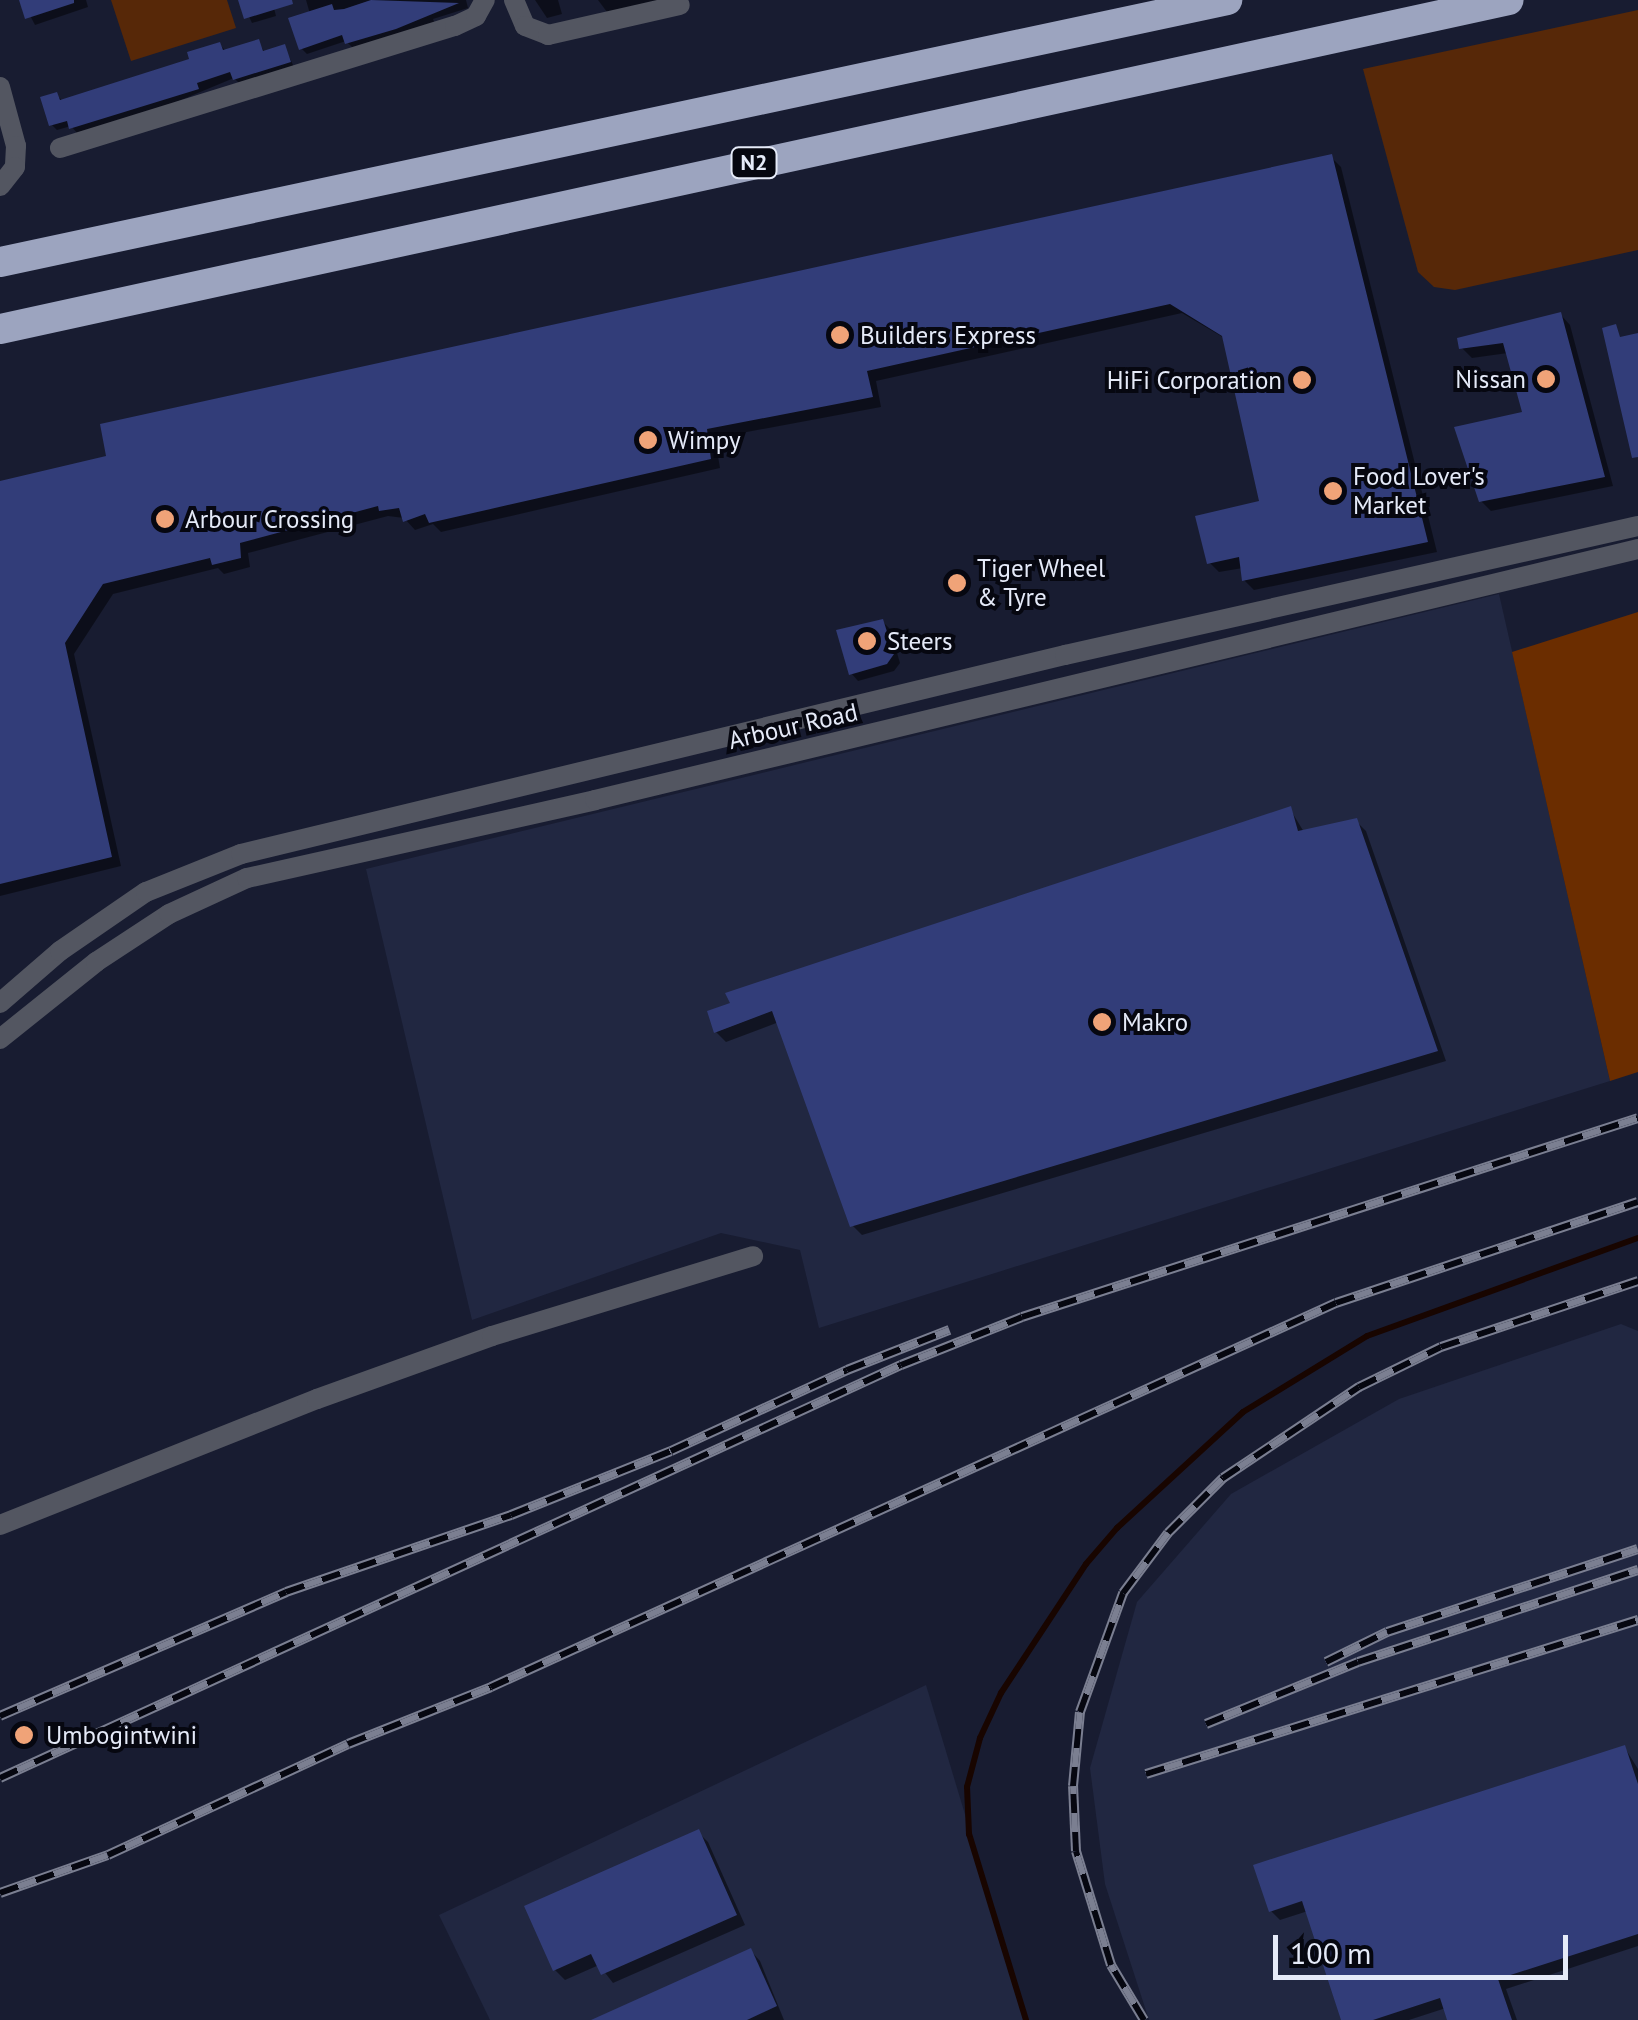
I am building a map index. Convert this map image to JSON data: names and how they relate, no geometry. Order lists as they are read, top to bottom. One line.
{"streets":{"highway":["N2"],"street":["Arbour Road"]},"places":["Builders Express","Nissan","HiFi Corporation","Wimpy","Food Lover's Market","Arbour Crossing","Tiger Wheel & Tyre","Steers","Makro","Umbogintwini"],"scale_bar":"100 m"}
